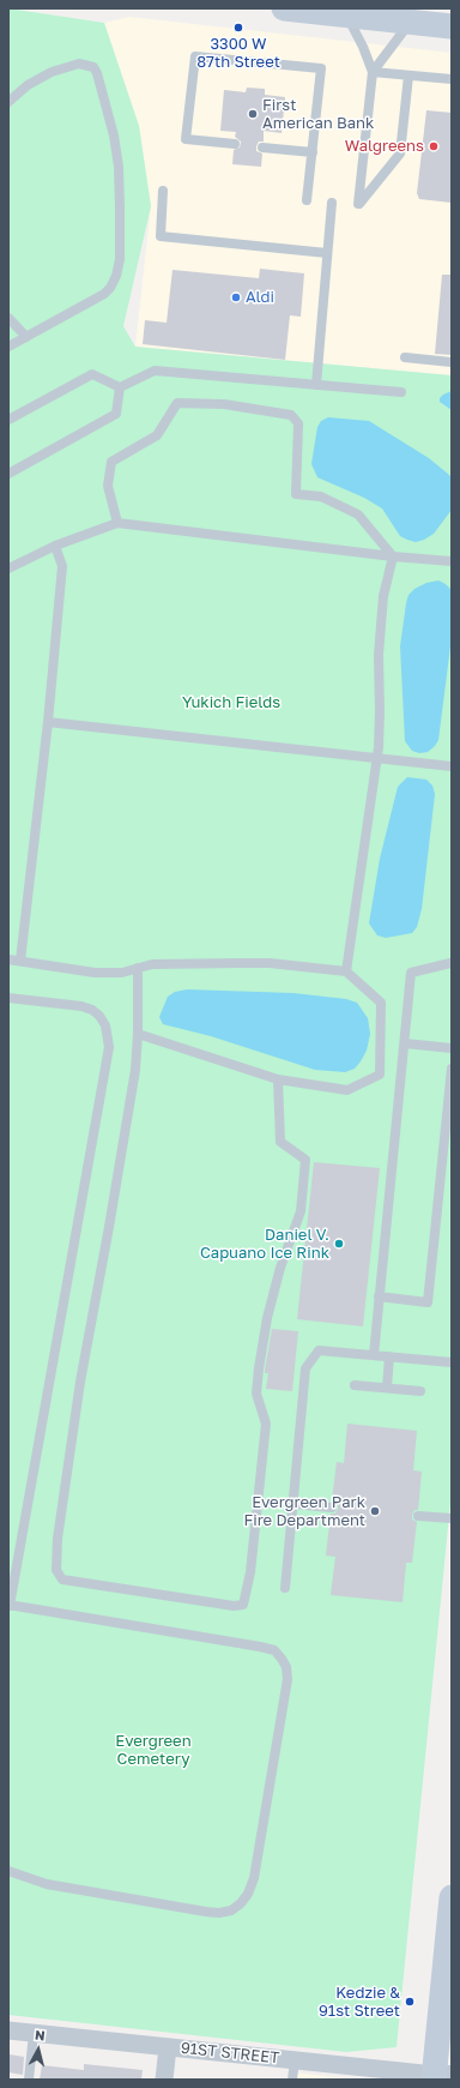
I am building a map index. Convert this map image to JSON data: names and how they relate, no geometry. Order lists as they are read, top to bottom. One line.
{"streets":{"street":["91ST STREET"]},"parks":["Yukich Fields","Evergreen Cemetery"],"places":["3300 W 87th Street","First American Bank","Walgreens","Aldi","Daniel V. Capuano Ice Rink","Evergreen Park Fire Department","Kedzie & 91st Street"],"north":"top"}
